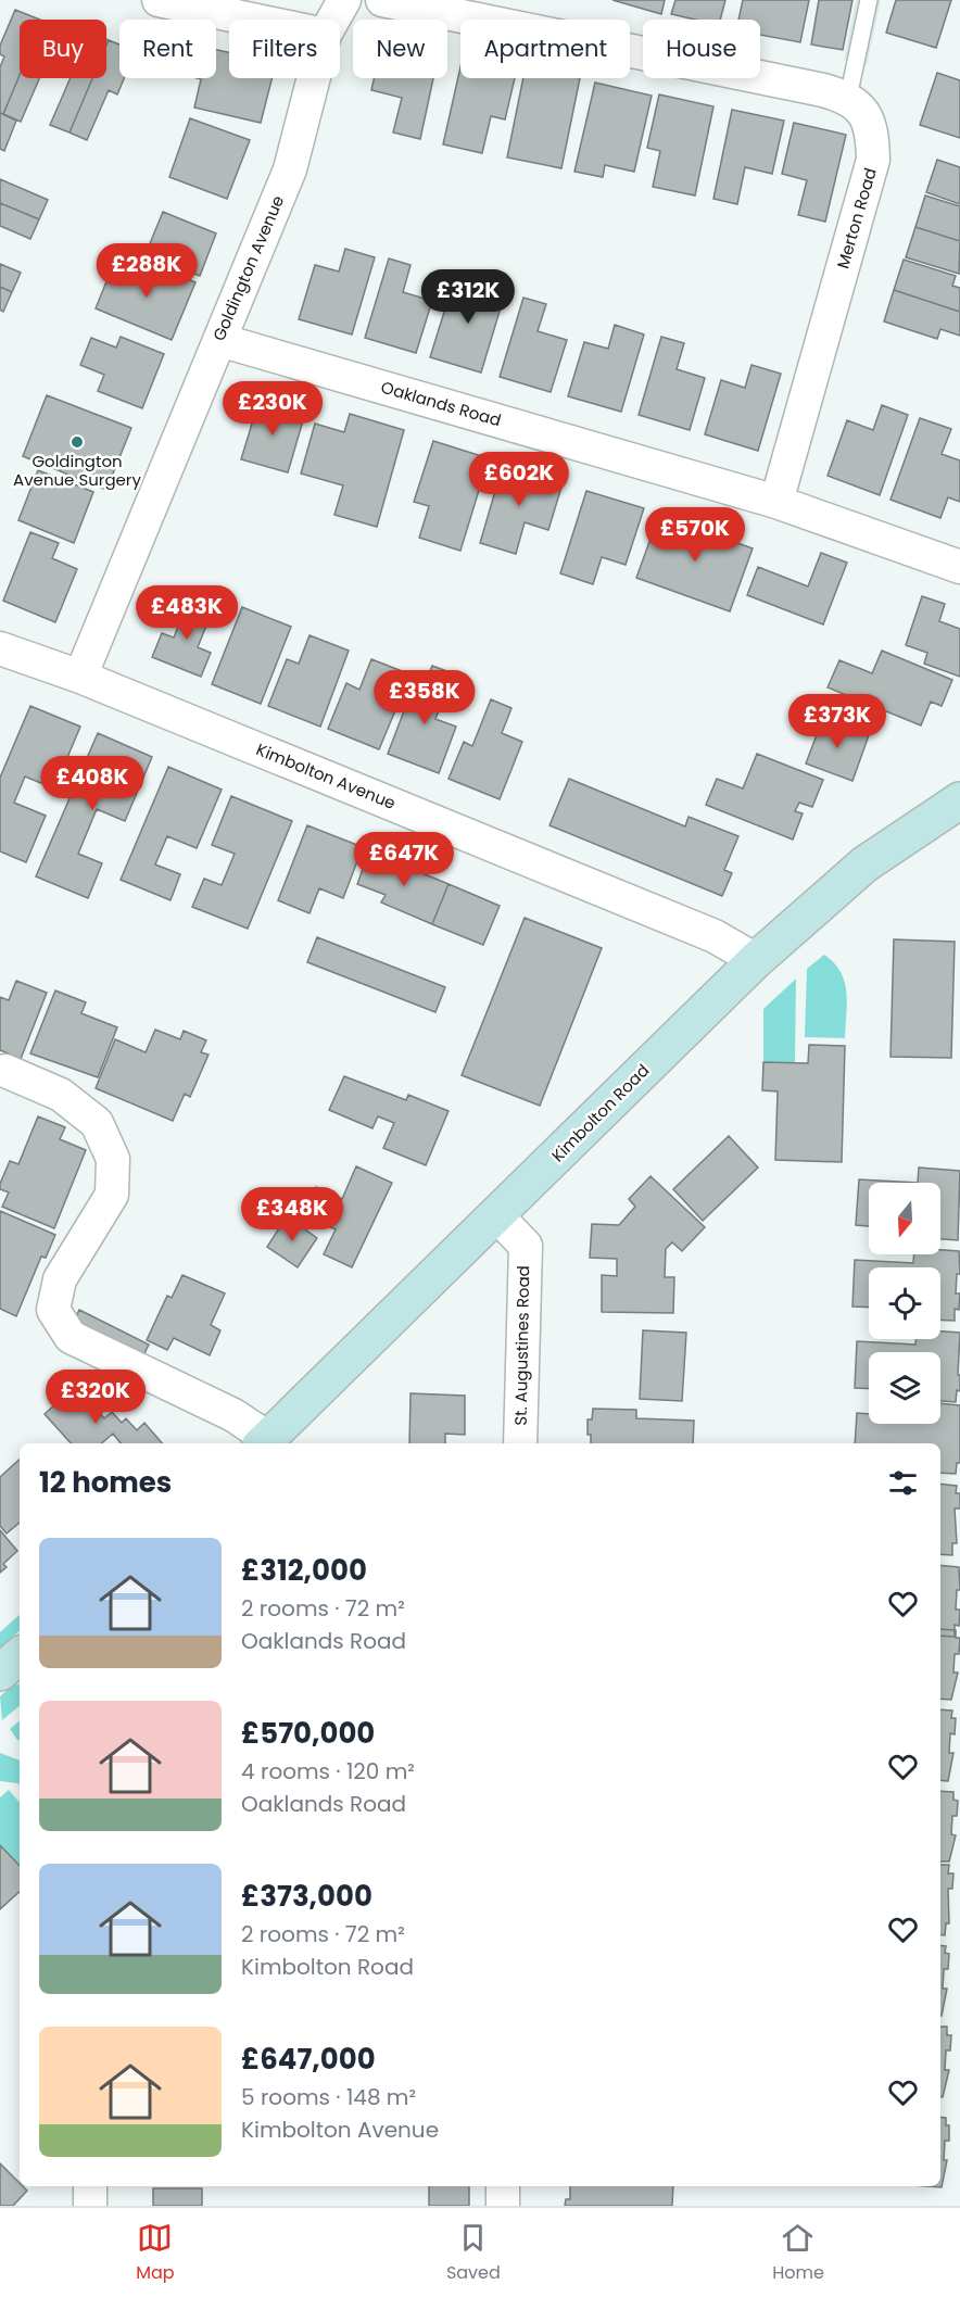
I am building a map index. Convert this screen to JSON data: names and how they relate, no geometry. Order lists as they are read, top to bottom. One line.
{"streets":{"main road":["Kimbolton Road"],"street":["Merton Road","Goldington Avenue","Oaklands Road","Kimbolton Avenue","St. Augustines Road"]},"crossings":[["Merton Road","Oaklands Road"],["Goldington Avenue","Oaklands Road"],["Goldington Avenue","Kimbolton Avenue"],["Kimbolton Avenue","Kimbolton Road"],["Kimbolton Road","St. Augustines Road"]],"places":["Goldington Avenue Surgery"],"north":"bottom","page":{"chip":["Buy","Rent","Filters","New","Apartment","House"],"price":["£288K","£312K","£230K","£602K","£570K","£483K","£358K","£373K","£408K","£647K","£348K","£320K"],"heading":"12 homes","list":[{"name":"£312,000","note":"2 rooms · 72 m² · Oaklands Road"},{"name":"£570,000","note":"4 rooms · 120 m² · Oaklands Road"},{"name":"£373,000","note":"2 rooms · 72 m² · Kimbolton Road"},{"name":"£647,000","note":"5 rooms · 148 m² · Kimbolton Avenue"}],"tabs":["Map","Saved","Home"]}}
